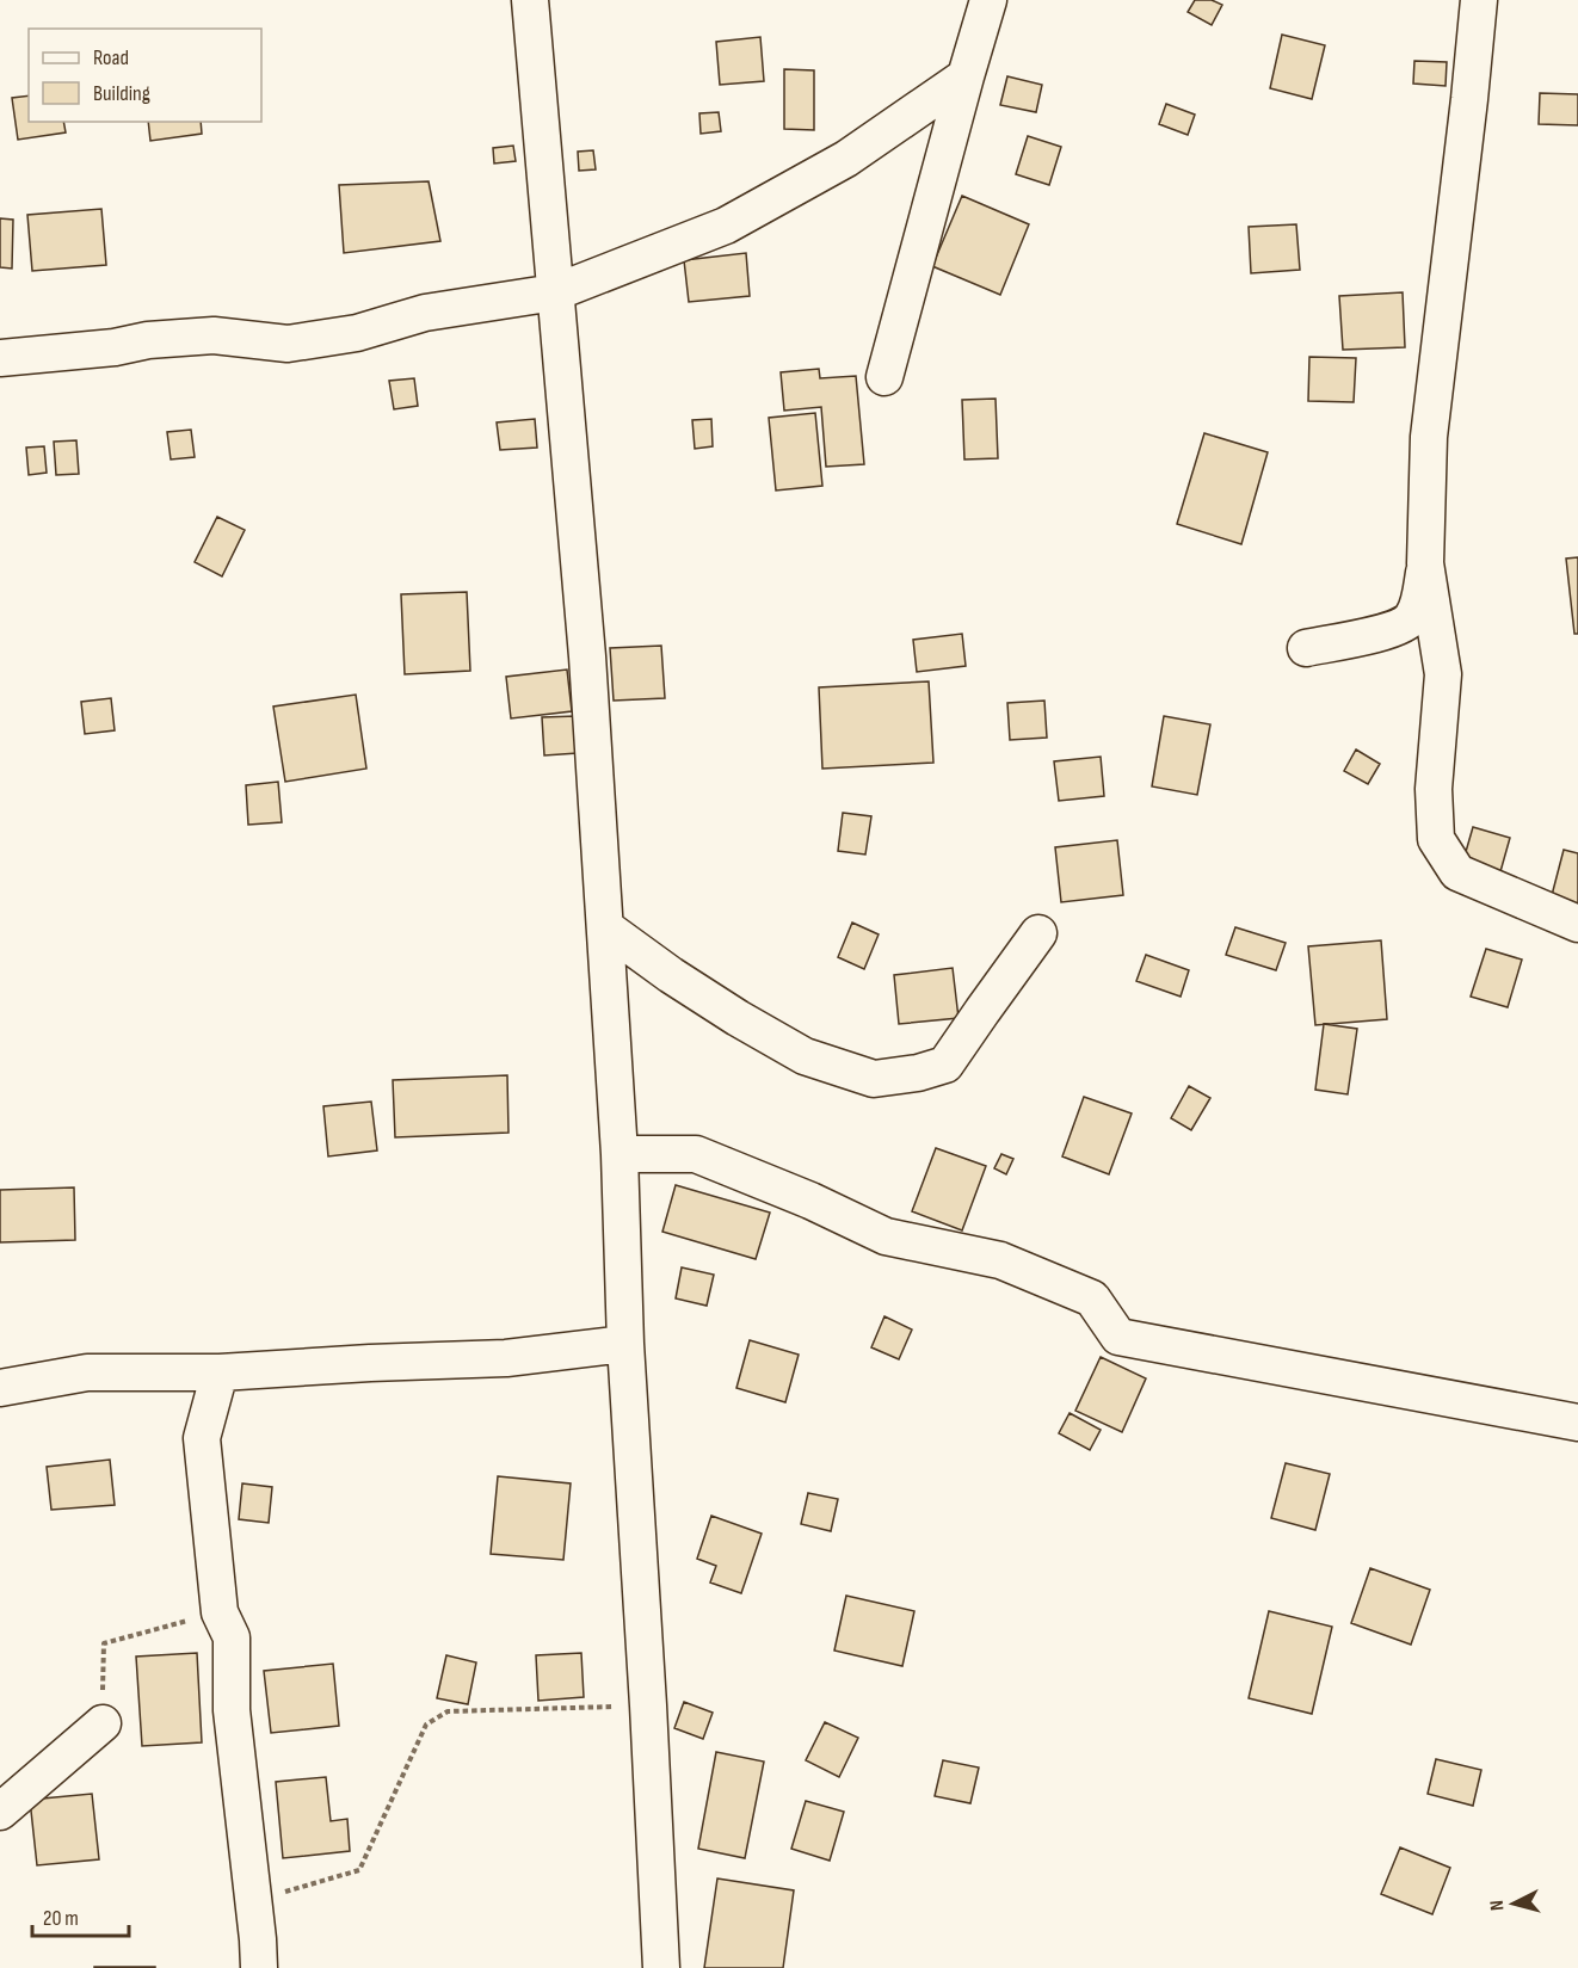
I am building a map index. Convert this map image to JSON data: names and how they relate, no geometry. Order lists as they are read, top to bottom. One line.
{"legend":["Road","Building"],"scale_bar":"20 m","north":"left"}
